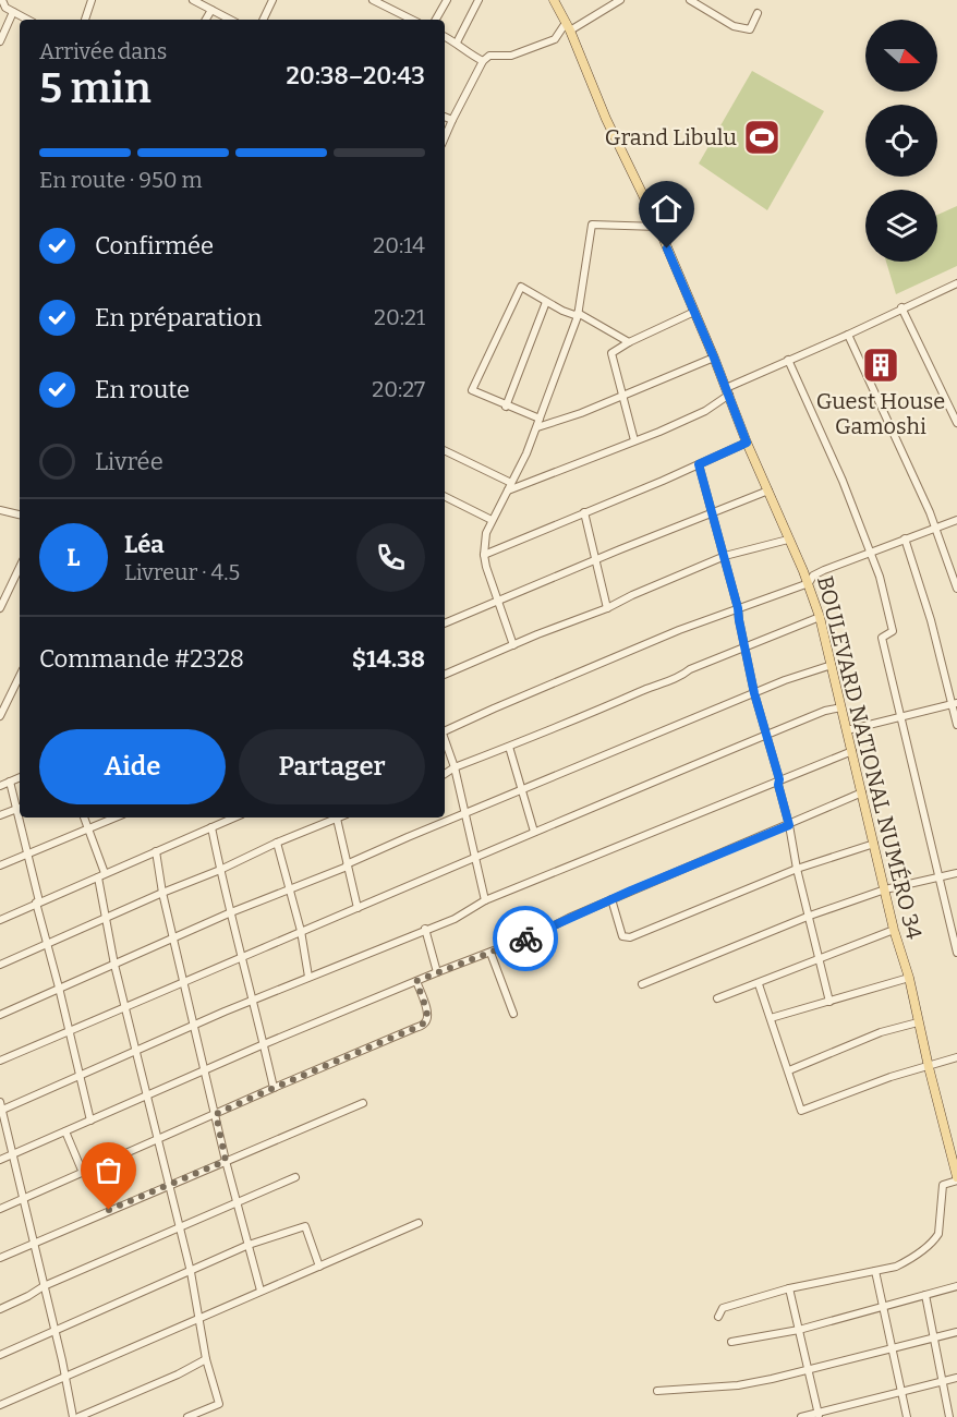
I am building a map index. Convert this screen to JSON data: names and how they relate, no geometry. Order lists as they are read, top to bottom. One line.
{"streets":{"main road":["BOULEVARD NATIONAL NUMÉRO 34"]},"places":{"sports":["Grand Libulu"],"building":["Guest House Gamoshi"]},"north":"right","page":{"heading":["5 min","Arrivée dans","20:38–20:43"],"panel":["Léa","Livreur · 4.5","Commande #2328","$14.38"],"bar":"En route · 950 m","list":[["Confirmée","20:14"],["En préparation","20:21"],["En route","20:27"],"Livrée"],"round":"L","buttons":["Aide","Partager"]}}
